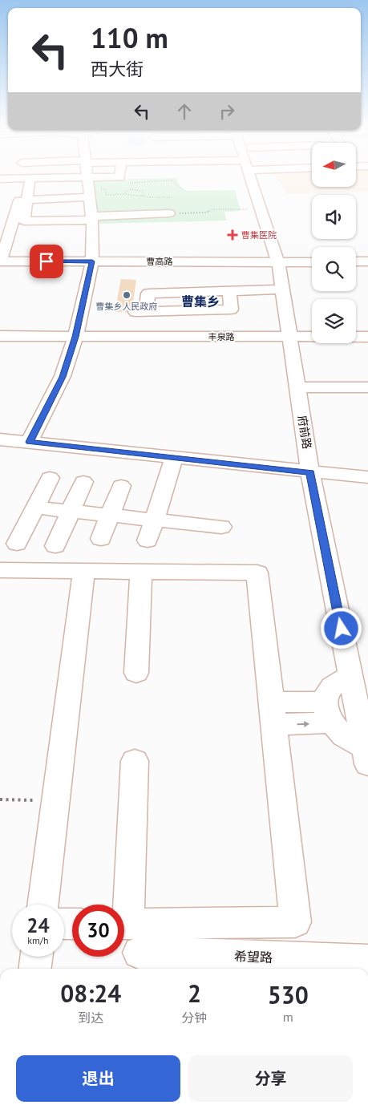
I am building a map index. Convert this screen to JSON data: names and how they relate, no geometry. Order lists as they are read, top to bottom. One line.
{"streets":{"street":["曹高路","丰泉路","府前路","希望路"]},"crossings":[["曹高路","府前路"],["丰泉路","府前路"]],"districts":["曹集乡"],"places":{"health":["曹集医院"],"other":["曹集乡人民政府"]},"north":"left","page":{"turn":["110 m","西大街"],"speed":"24 km/h","limit":"30","eta":["08:24","到达","2","分钟","530","m"],"buttons":["退出","分享"]}}
